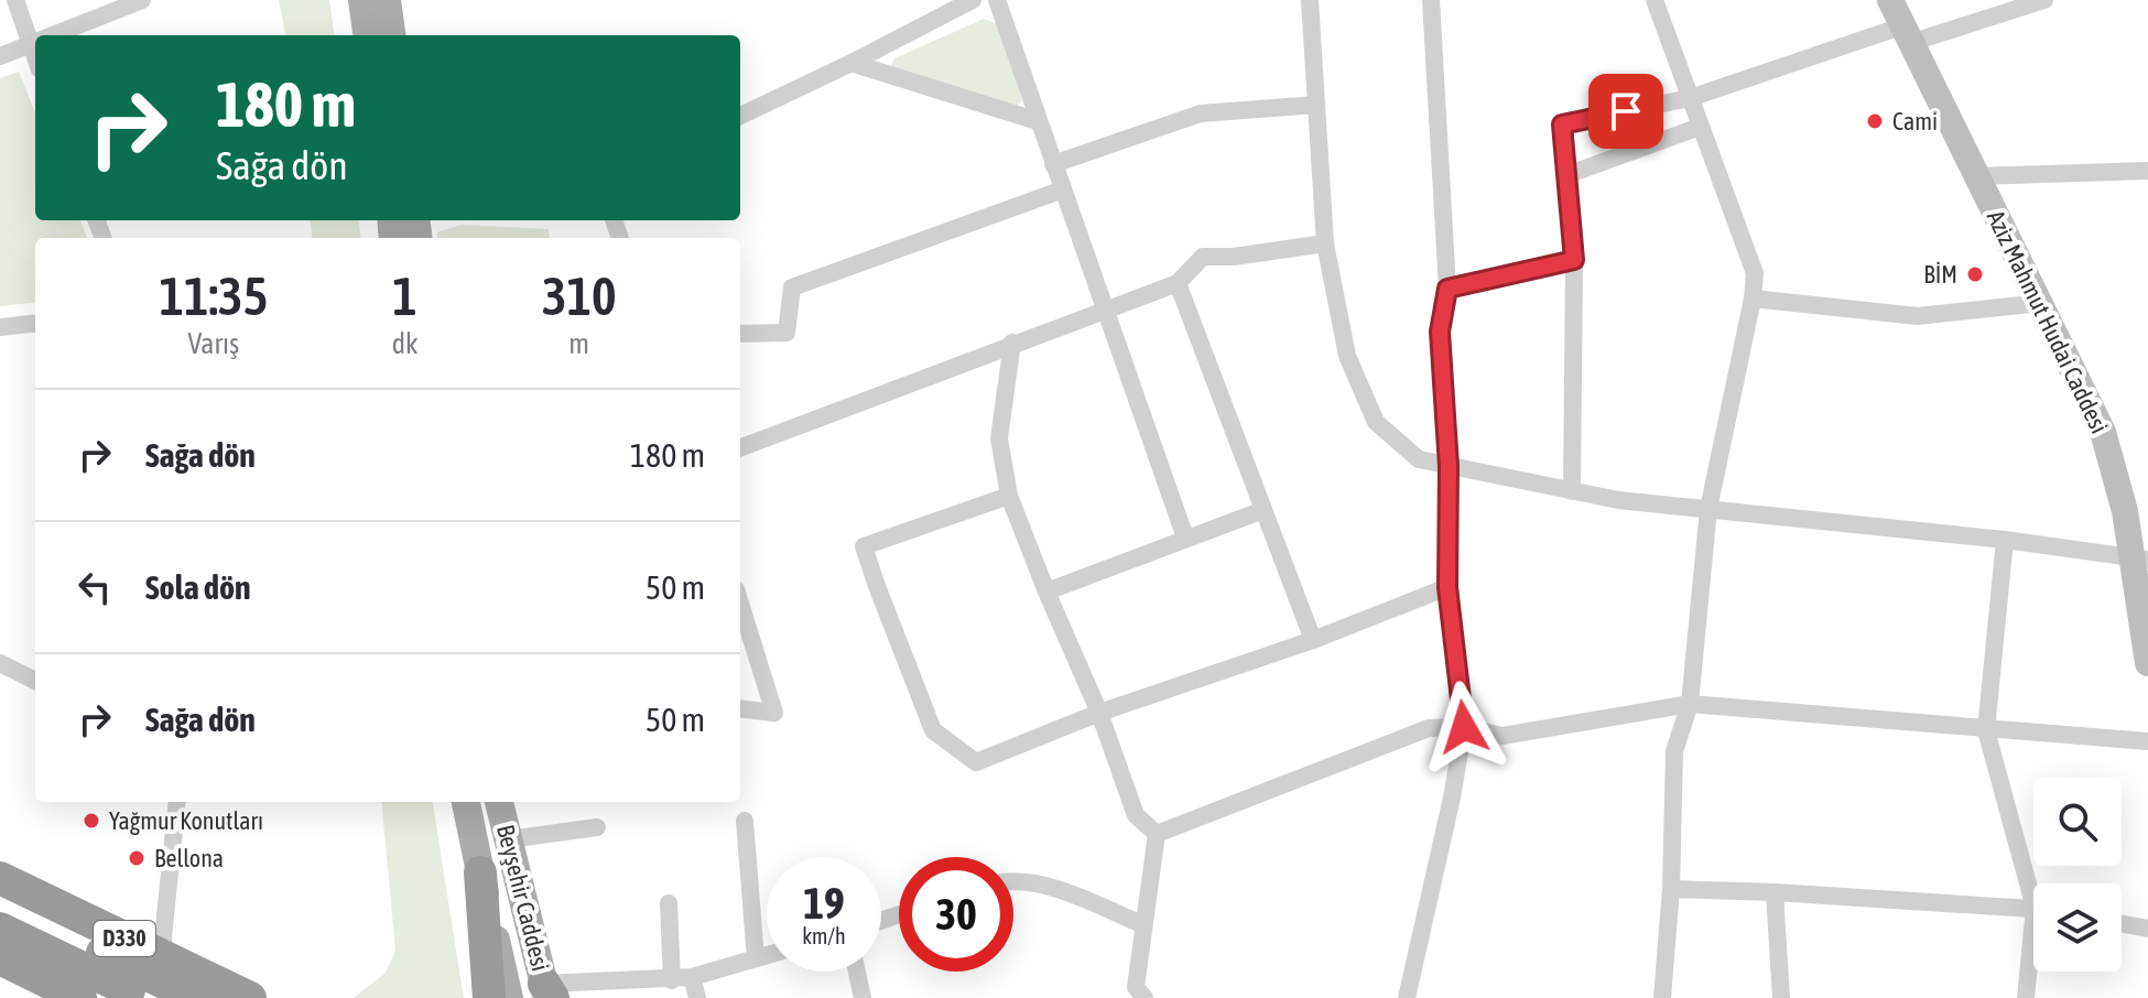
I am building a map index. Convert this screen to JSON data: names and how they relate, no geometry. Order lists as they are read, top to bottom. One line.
{"streets":{"highway":["D330"],"main road":["Beyşehir Caddesi"],"street":["Aziz Mahmut Hudai Caddesi"]},"places":["Cami","BİM","Yağmur Konutları","Bellona"],"page":{"turn":["180 m","Sağa dön"],"eta":["11:35","Varış","1","dk","310","m"],"list":[{"name":"Sağa dön","value":"180 m"},{"name":"Sola dön","value":"50 m"},{"name":"Sağa dön","value":"50 m"}],"speed":"19 km/h","limit":"30"}}
